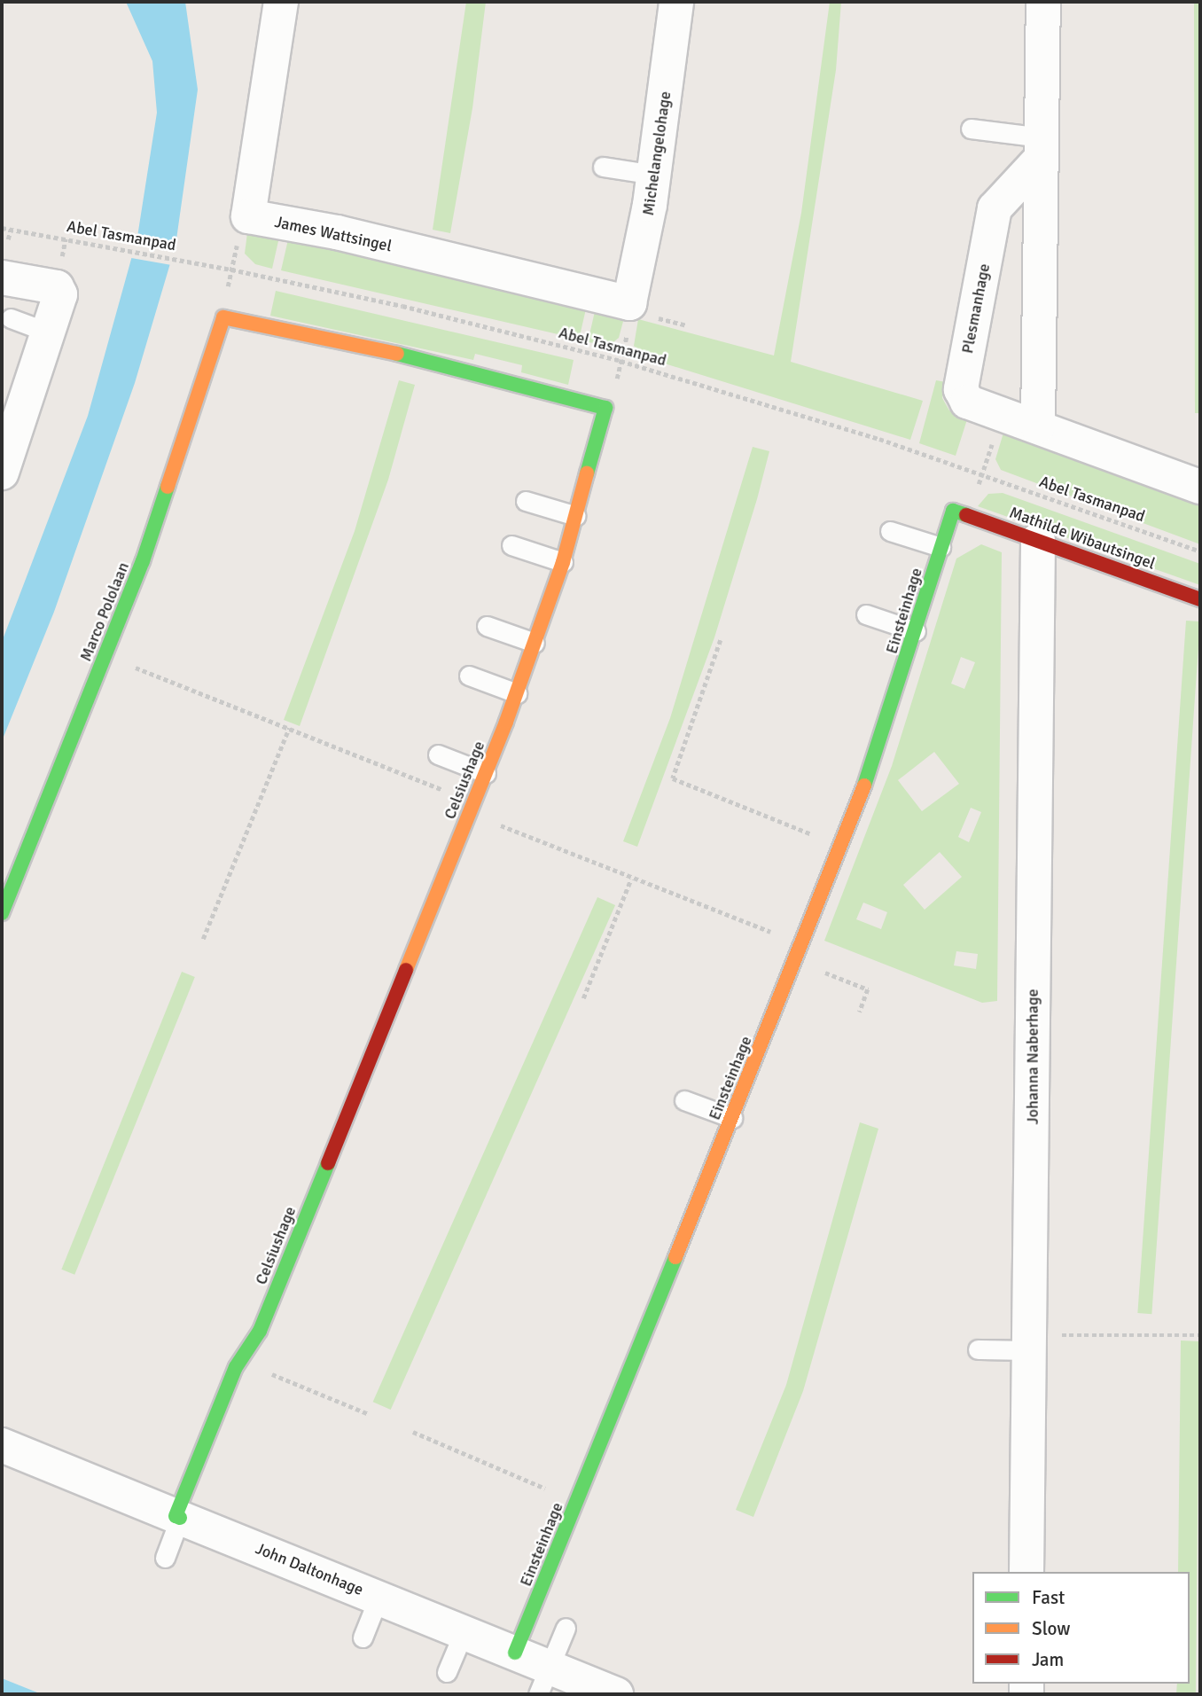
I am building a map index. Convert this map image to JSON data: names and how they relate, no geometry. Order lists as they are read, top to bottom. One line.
{"streets":{"street":["Michelangelohage","James Wattsingel","Plesmanhage","Mathilde Wibautsingel","Einsteinhage","Marco Pololaan","Celsiushage","Johanna Naberhage","John Daltonhage"],"path":["Abel Tasmanpad"]},"crossings":[["Michelangelohage","James Wattsingel"],["Mathilde Wibautsingel","Einsteinhage"],["Mathilde Wibautsingel","Johanna Naberhage"],["Einsteinhage","John Daltonhage"],["Marco Pololaan","Celsiushage"],["Celsiushage","John Daltonhage"]],"legend":["Fast","Slow","Jam"]}
